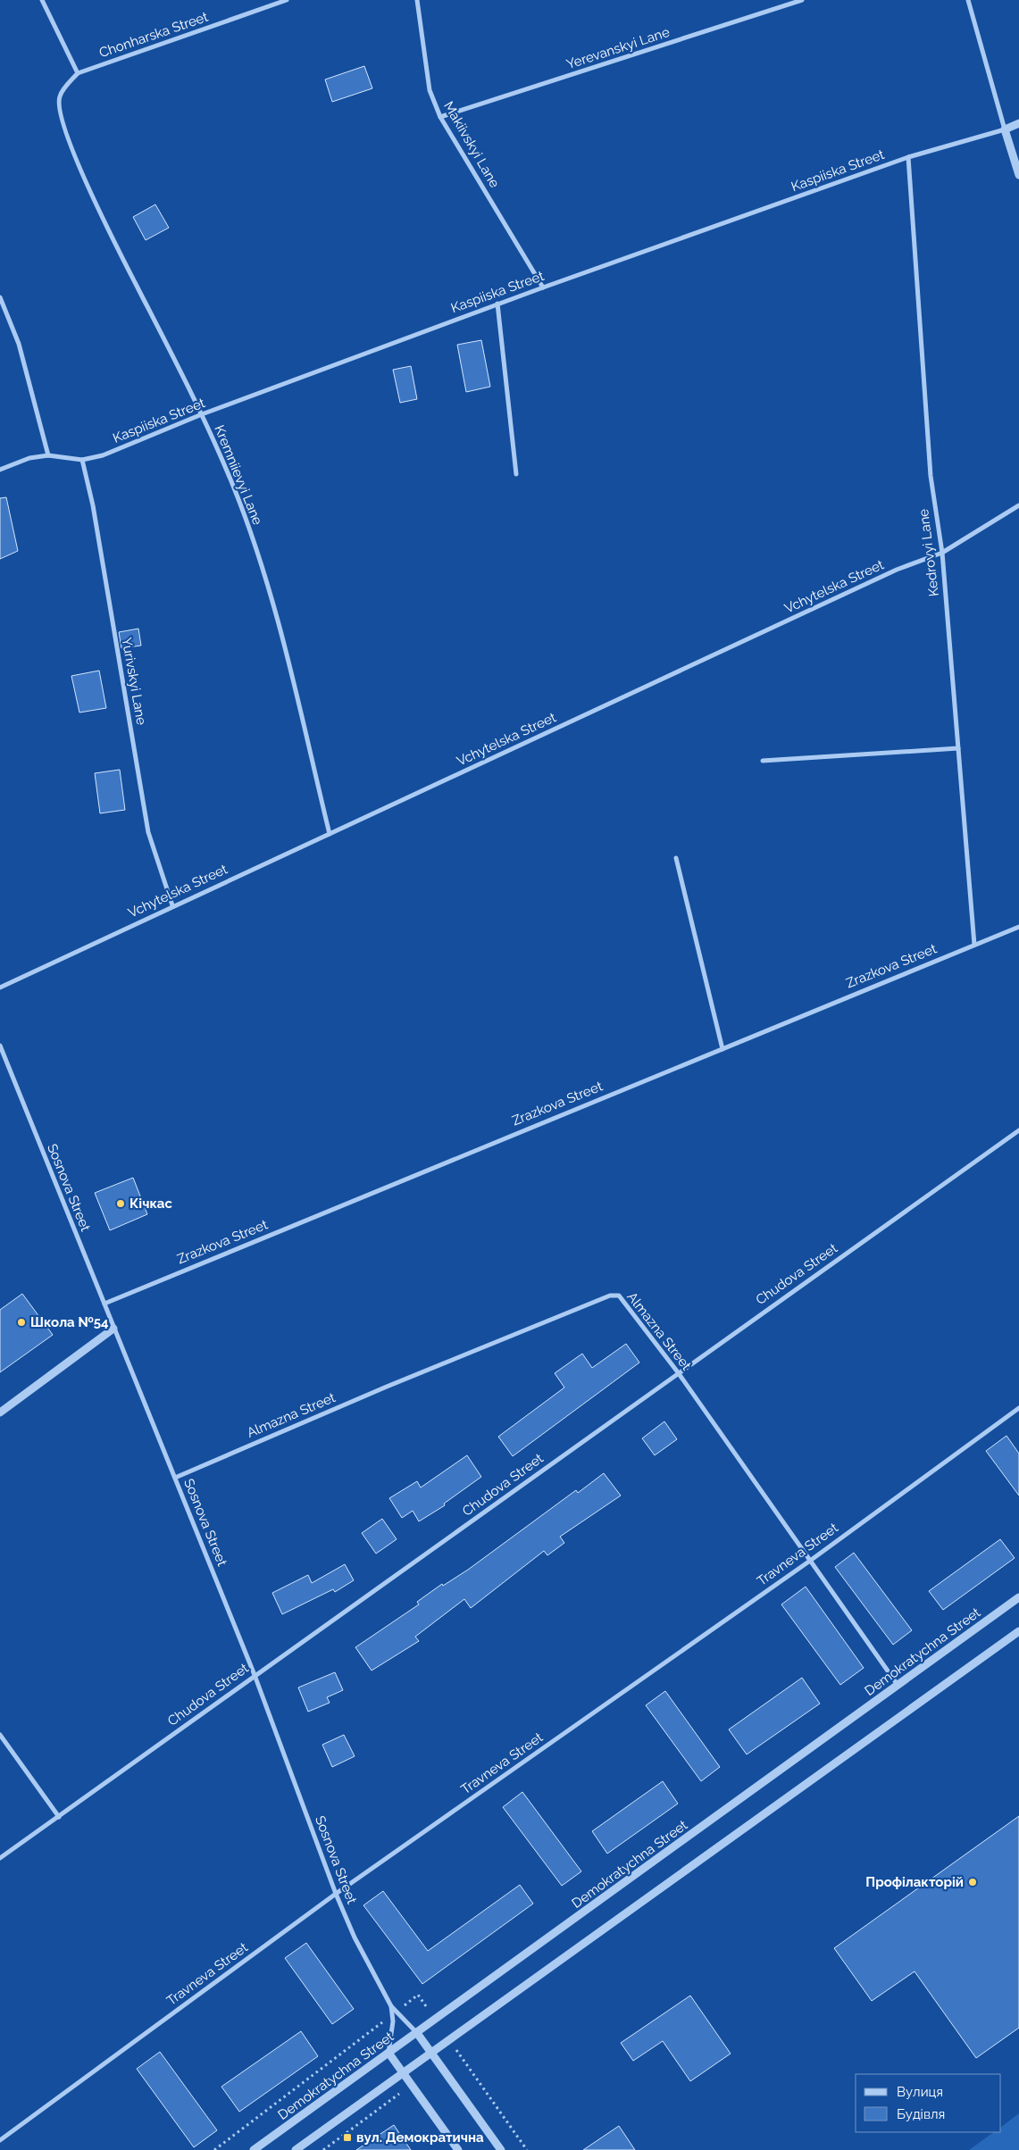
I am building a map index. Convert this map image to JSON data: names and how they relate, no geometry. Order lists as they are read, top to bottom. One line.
{"streets":{"street":["Chonharska Street","Yerevanskyi Lane","Makiivskyi Lane","Kaspiiska Street","Kremniievyi Lane","Kedrovyi Lane","Vchytelska Street","Yurivskyi Lane","Zrazkova Street","Sosnova Street","Chudova Street","Almazna Street","Travneva Street","Demokratychna Street"]},"crossings":[["Chonharska Street","Kremniievyi Lane"],["Yerevanskyi Lane","Makiivskyi Lane"],["Makiivskyi Lane","Kaspiiska Street"],["Kaspiiska Street","Kremniievyi Lane"],["Kaspiiska Street","Kedrovyi Lane"],["Kaspiiska Street","Yurivskyi Lane"],["Kremniievyi Lane","Vchytelska Street"],["Kedrovyi Lane","Vchytelska Street"],["Kedrovyi Lane","Zrazkova Street"],["Vchytelska Street","Yurivskyi Lane"],["Zrazkova Street","Sosnova Street"],["Sosnova Street","Chudova Street"],["Sosnova Street","Almazna Street"],["Sosnova Street","Travneva Street"],["Sosnova Street","Demokratychna Street"],["Chudova Street","Almazna Street"],["Almazna Street","Travneva Street"],["Almazna Street","Demokratychna Street"]],"places":{"other":["Кічкас","Школа №54","Профілакторій"],"transit":["вул. Демократична"]},"legend":["Вулиця","Будівля"]}
